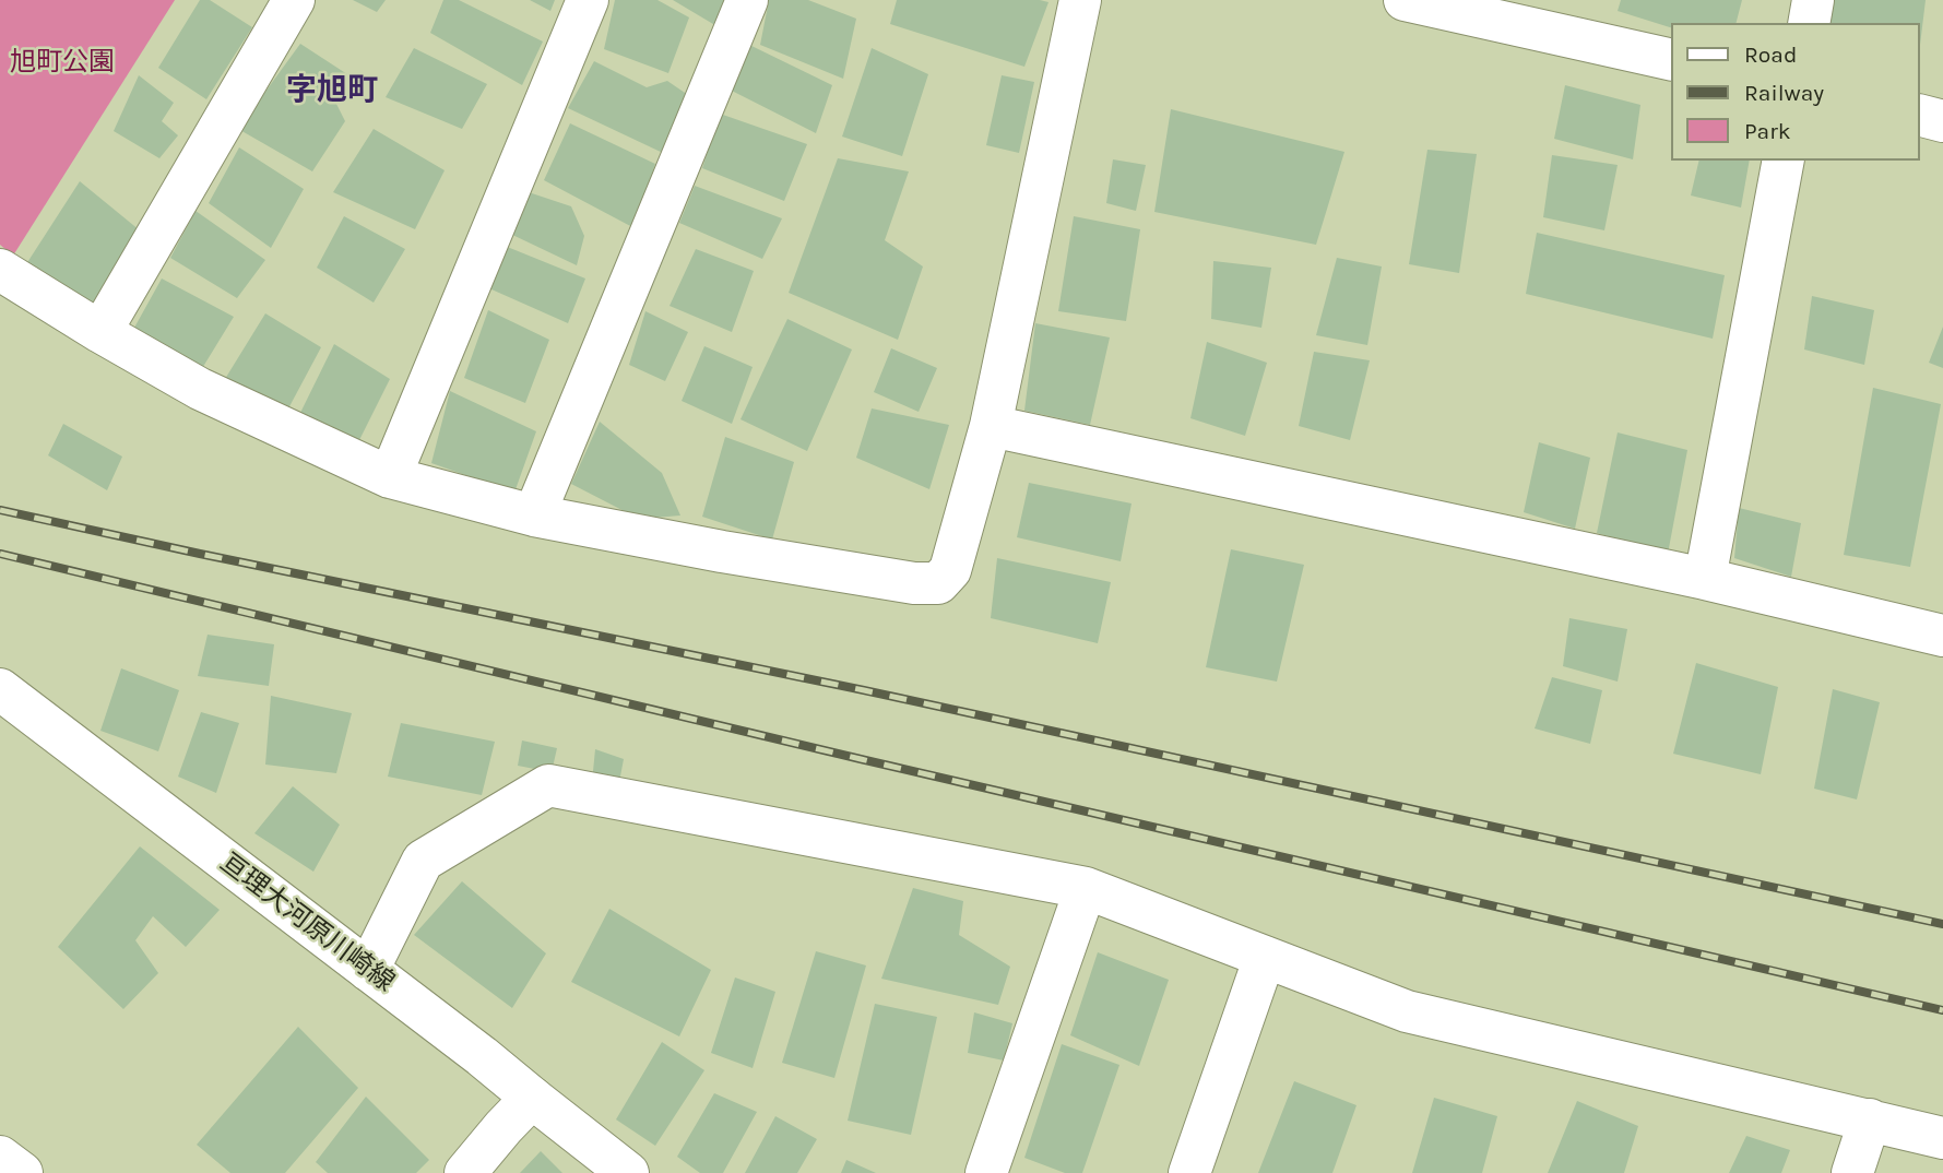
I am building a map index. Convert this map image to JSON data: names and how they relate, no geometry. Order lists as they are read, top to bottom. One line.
{"streets":{"street":["亘理大河原川崎線"]},"districts":["字旭町"],"parks":["旭町公園"],"legend":["Road","Railway","Park"]}
